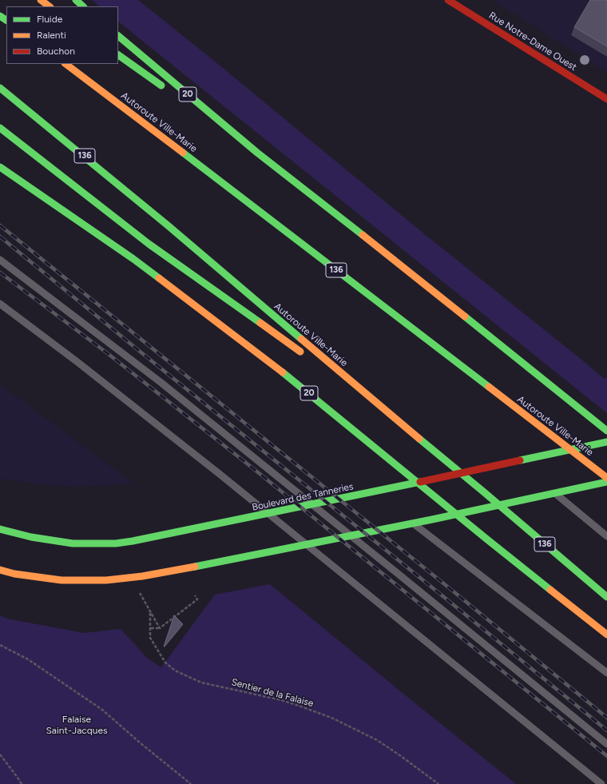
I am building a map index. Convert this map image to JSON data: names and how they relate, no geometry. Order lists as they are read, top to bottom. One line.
{"streets":{"main road":["Rue Notre-Dame Ouest","20","Autoroute Ville-Marie","136","Boulevard des Tanneries"],"path":["Sentier de la Falaise"]},"parks":["Falaise Saint-Jacques"],"legend":["Fluide","Ralenti","Bouchon"]}
